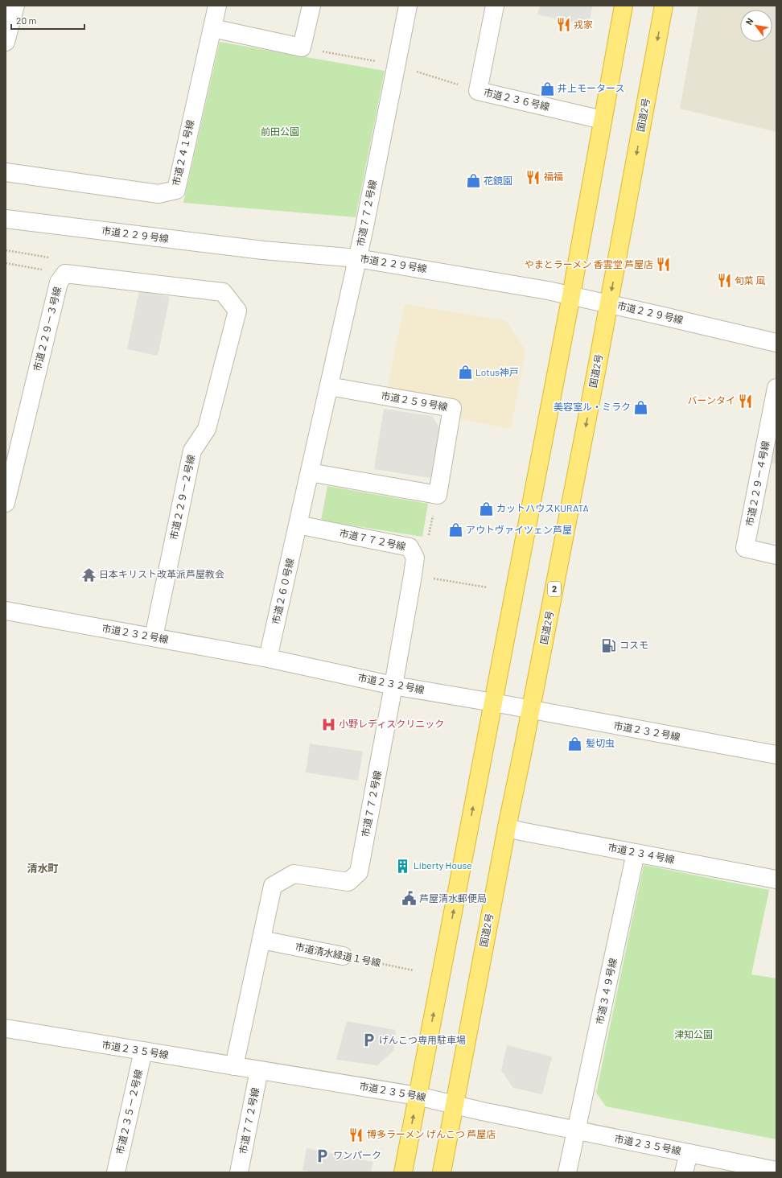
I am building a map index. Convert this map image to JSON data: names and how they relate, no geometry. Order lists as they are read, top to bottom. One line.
{"streets":{"highway":["国道2号","2"],"street":["市道２３６号線","市道２４１号線","市道７７２号線","市道２２９号線","市道２２９－３号線","市道２５９号線","市道２２９－４号線","市道２２９－２号線","市道２６０号線","市道２３２号線","市道２３４号線","市道清水緑道１号線","市道３４９号線","市道２３５号線","市道２３５－２号線"]},"crossings":[["国道2号","市道２２９号線"],["国道2号","市道２３２号線"],["国道2号","市道２３４号線"],["国道2号","市道２３５号線"],["市道７７２号線","市道２２９号線"],["市道７７２号線","市道２５９号線"],["市道７７２号線","市道２６０号線"],["市道７７２号線","市道２３２号線"],["市道７７２号線","市道清水緑道１号線"],["市道７７２号線","市道２３５号線"],["市道２２９－３号線","市道２２９－２号線"],["市道２２９－２号線","市道２３２号線"],["市道２６０号線","市道２３２号線"],["市道２３４号線","市道３４９号線"],["市道３４９号線","市道２３５号線"],["市道２３５号線","市道２３５－２号線"]],"districts":["清水町"],"parks":["前田公園","津知公園"],"places":{"restaurant":["戎家","福福","やまとラーメン 香雲堂 芦屋店","旬菜 風","バーンタイ","博多ラーメン げんこつ 芦屋店"],"shop":["井上モータース","花鏡園","Lotus神戸","美容室ル・ミラク","カットハウスKURATA","アウトヴァイツェン芦屋","髪切虫"],"temple":["日本キリスト改革派芦屋教会"],"fuel station":["コスモ"],"hospital":["小野レディスクリニック"],"building":["Liberty House"],"public building":["芦屋清水郵便局"],"parking":["げんこつ専用駐車場","ワンパーク"]},"scale_bar":"20 m","north":"top left"}
